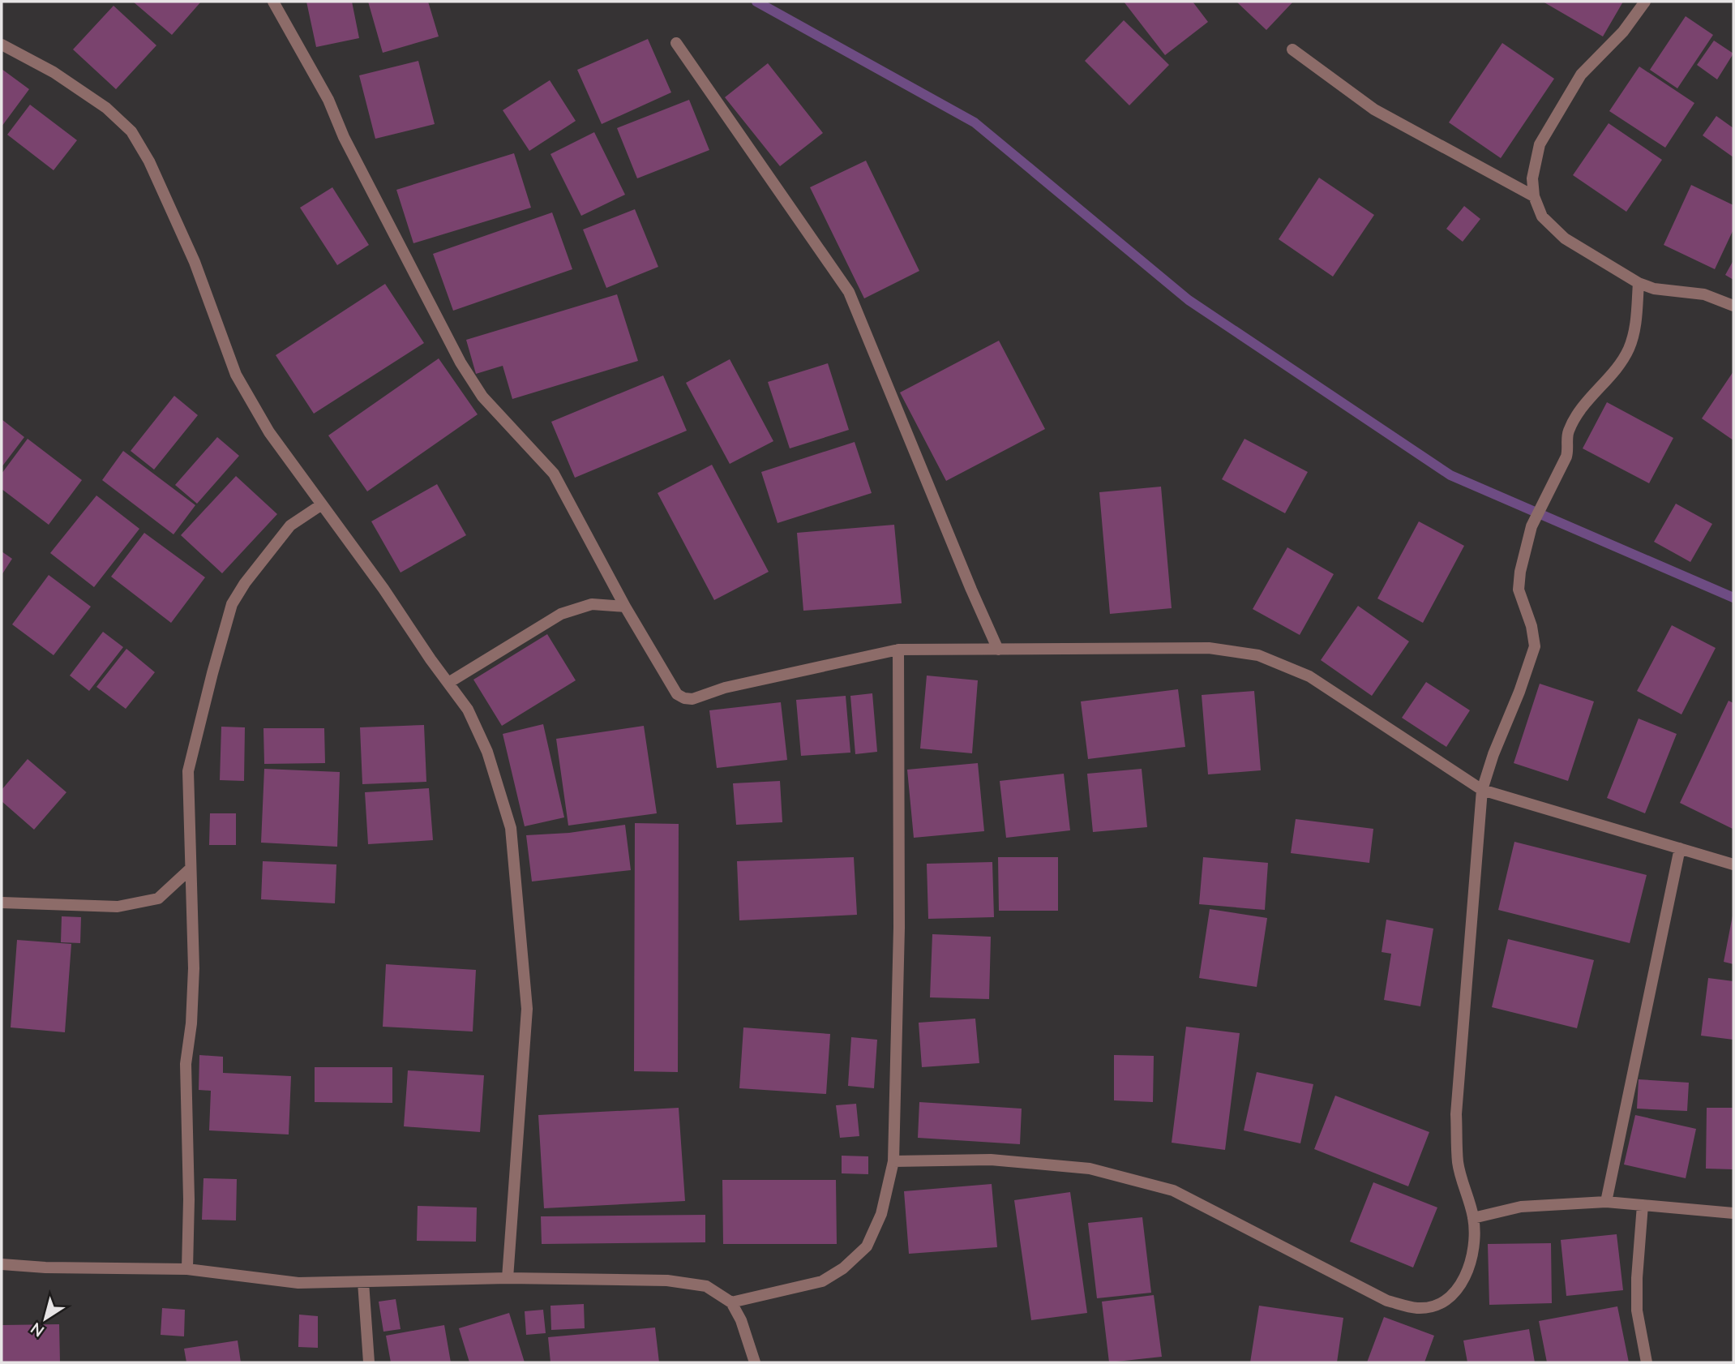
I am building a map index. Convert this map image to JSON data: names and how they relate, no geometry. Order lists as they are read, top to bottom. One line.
{"north":"bottom left"}
